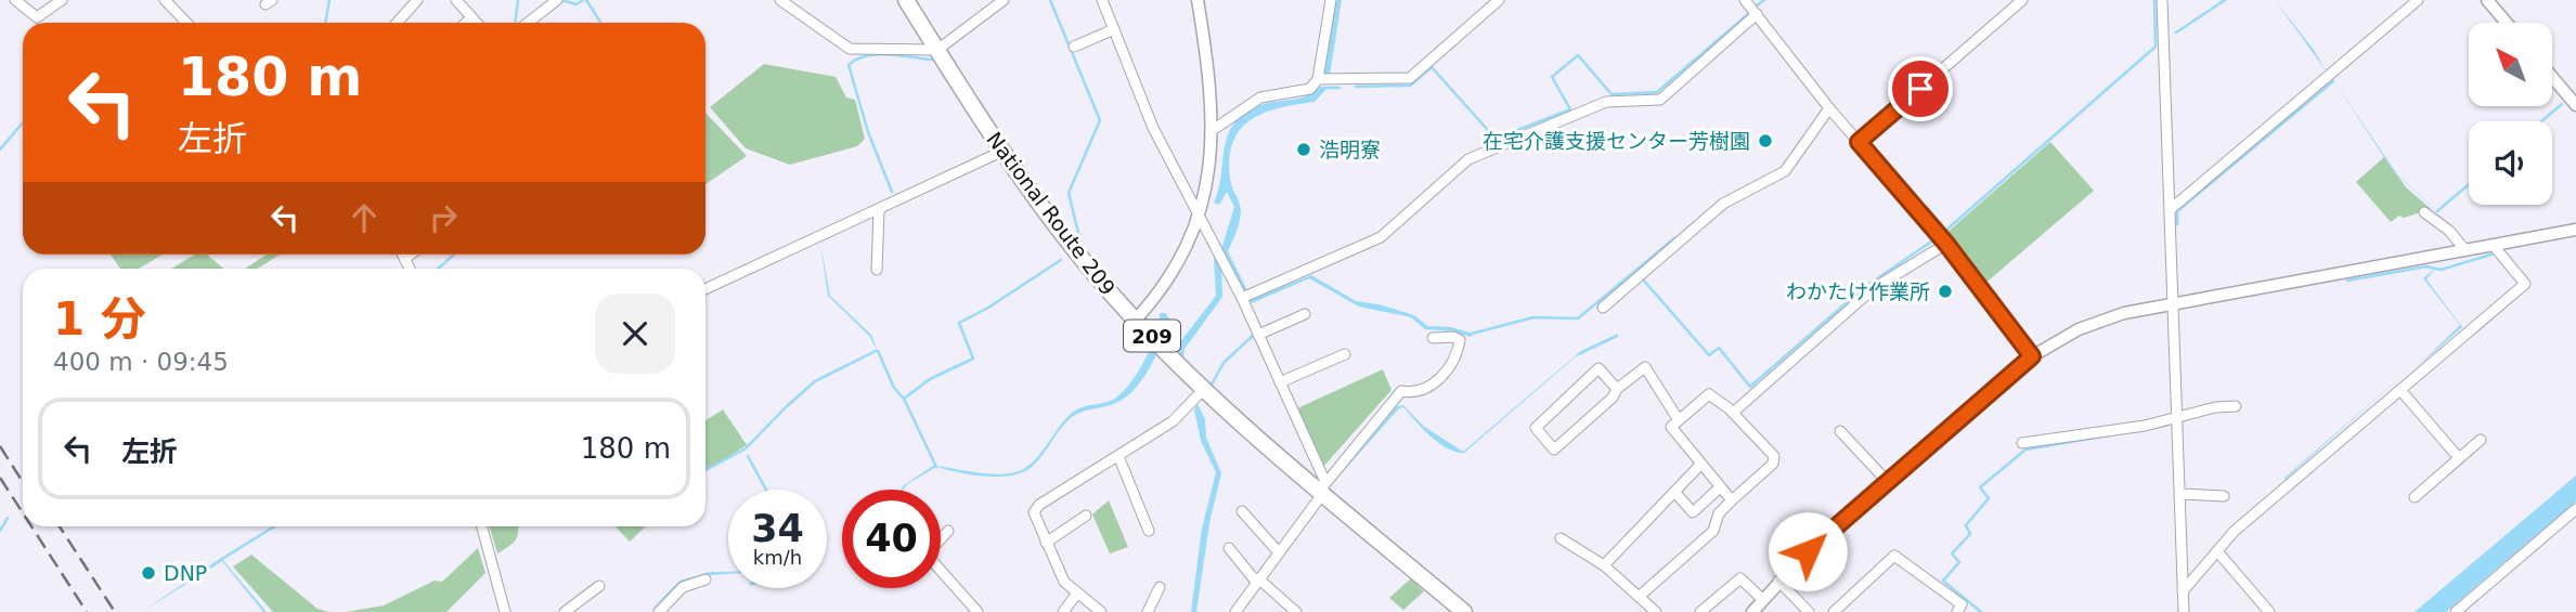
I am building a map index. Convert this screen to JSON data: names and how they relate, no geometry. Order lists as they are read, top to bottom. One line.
{"streets":{"highway":["National Route 209","209"]},"places":["在宅介護支援センター芳樹園","浩明寮","わかたけ作業所","DNP"],"north":"top left","page":{"turn":["180 m","左折"],"heading":["1 分","400 m · 09:45"],"list":[{"name":"左折","value":"180 m"}],"speed":"34 km/h","limit":"40"}}
